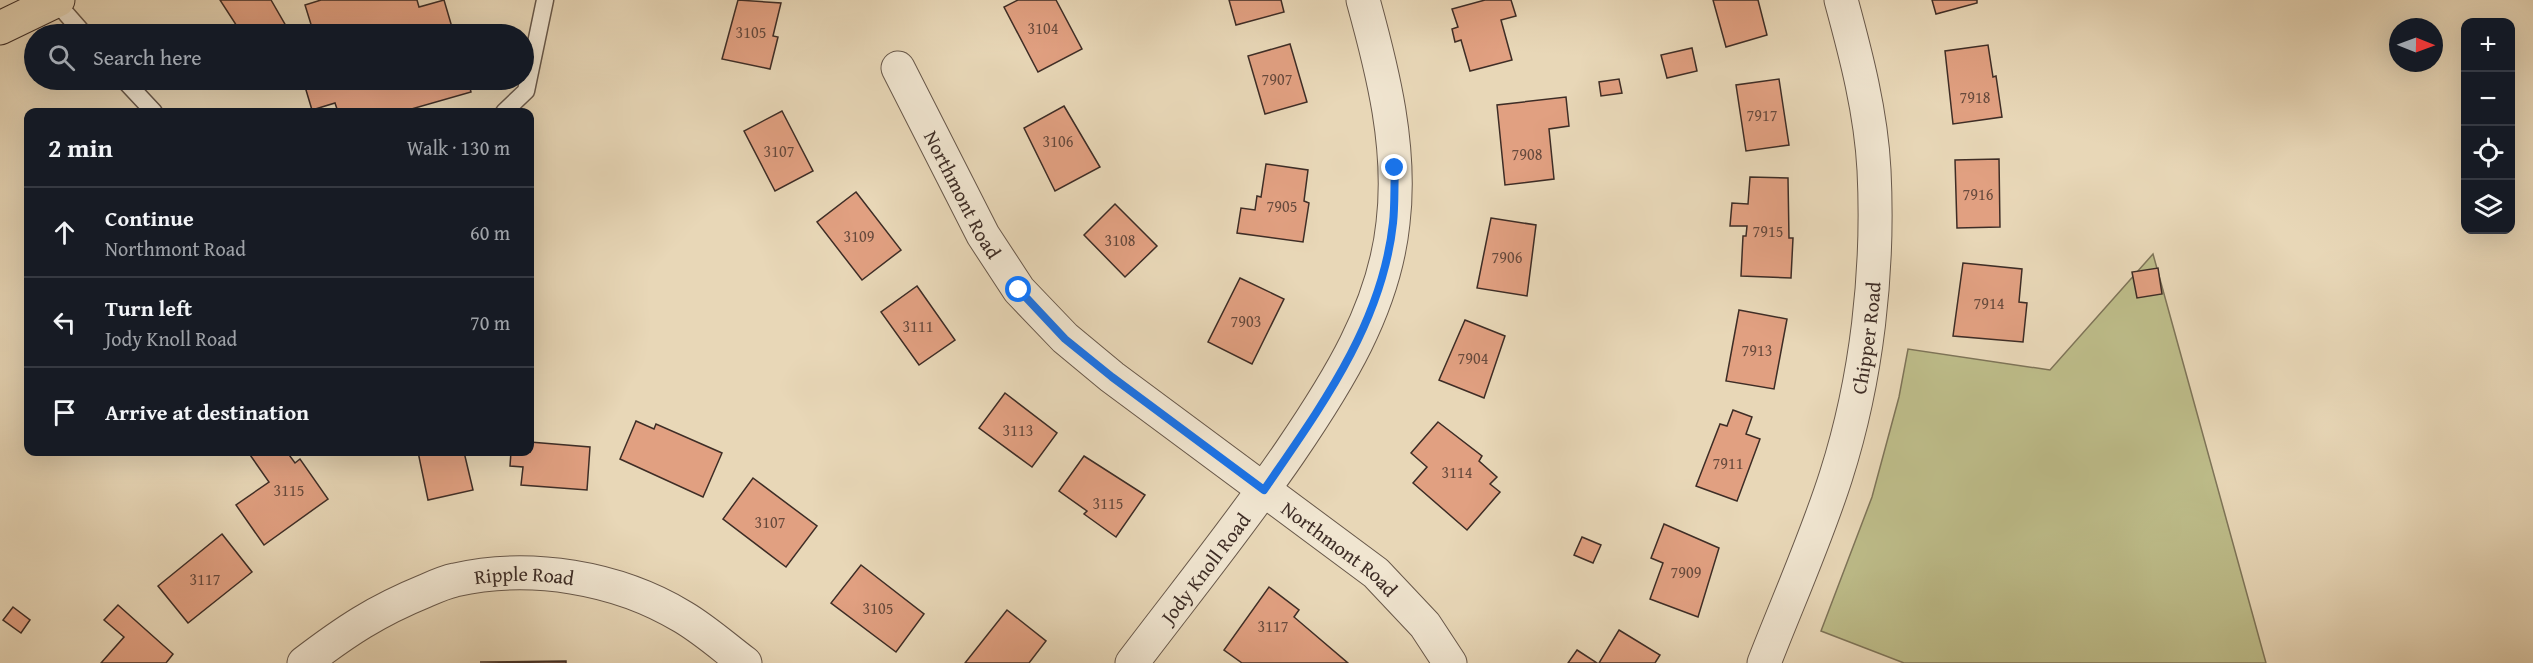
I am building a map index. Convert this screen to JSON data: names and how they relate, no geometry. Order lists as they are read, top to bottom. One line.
{"streets":{"street":["Northmont Road","Chipper Road","Jody Knoll Road","Ripple Road"]},"crossings":[["Northmont Road","Jody Knoll Road"]],"house_numbers":["3104","3105","7907","7918","7917","3106","3107","7908","7916","7905","7915","3109","3108","7906","7914","7903","3111","7913","7904","3113","7911","3114","3115","3115","3107","7909","3117","3105","3117"],"north":"right","page":{"map_buttons":["+","−"],"search":"Search here","heading":["2 min","Walk · 130 m"],"list":[["Continue","Northmont Road","60 m"],["Turn left","Jody Knoll Road","70 m"],"Arrive at destination"]}}
